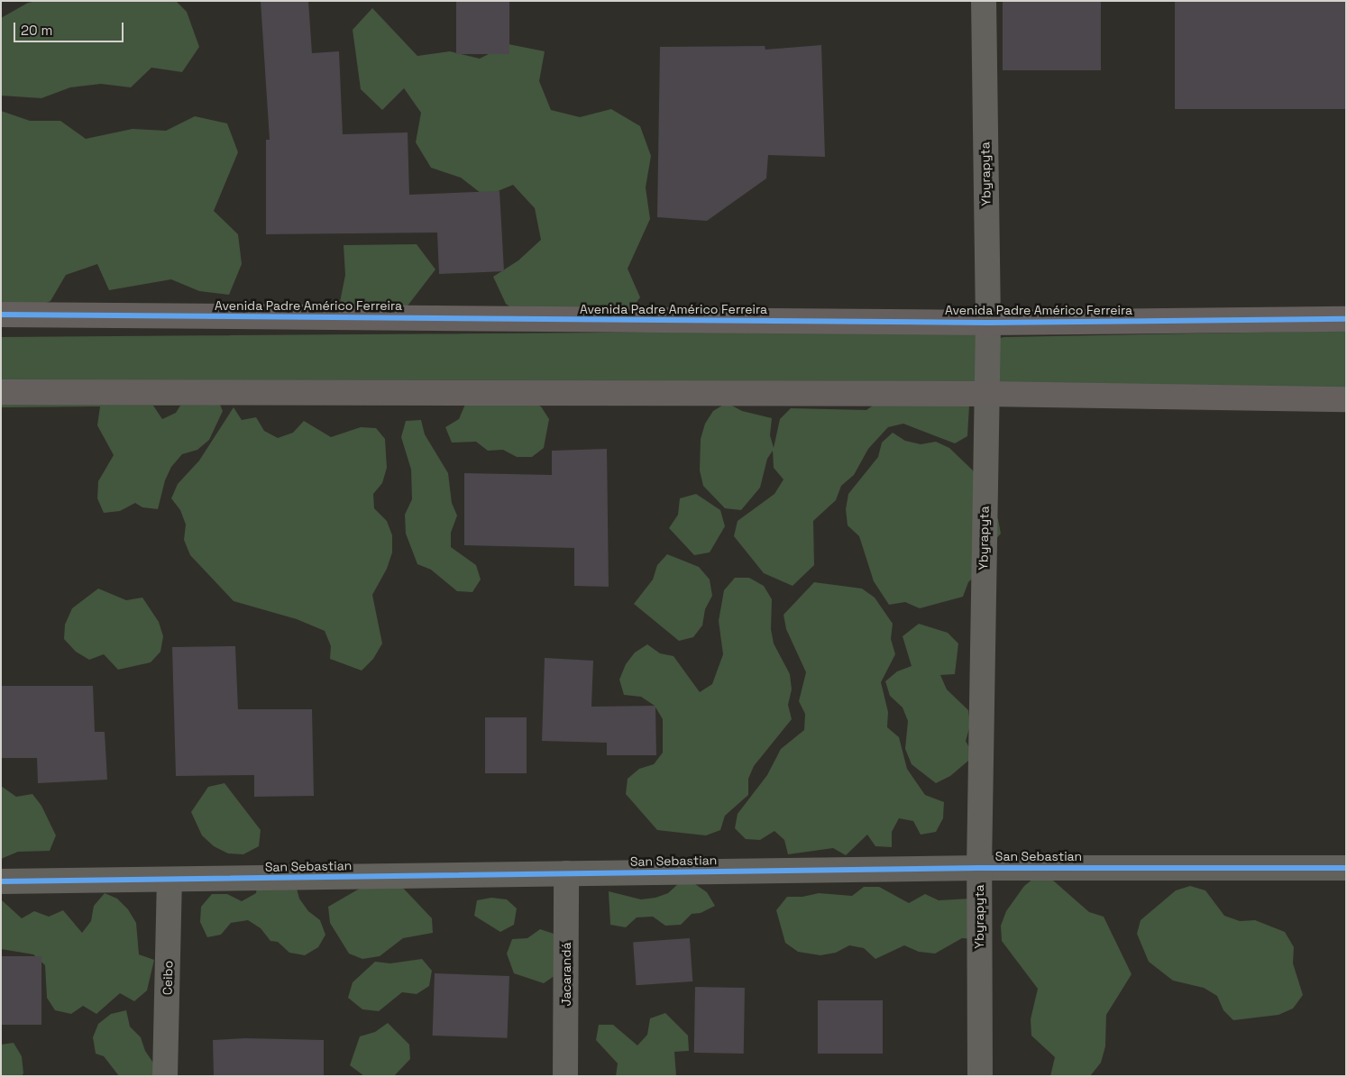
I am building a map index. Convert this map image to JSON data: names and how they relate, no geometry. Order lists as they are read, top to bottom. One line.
{"streets":{"street":["Ybyrapyta","Avenida Padre Américo Ferreira","San Sebastian","Jacarandá","Ceibo"]},"crossings":[["Ybyrapyta","Avenida Padre Américo Ferreira"],["Ybyrapyta","San Sebastian"],["San Sebastian","Jacarandá"],["San Sebastian","Ceibo"]],"scale_bar":"20 m"}
